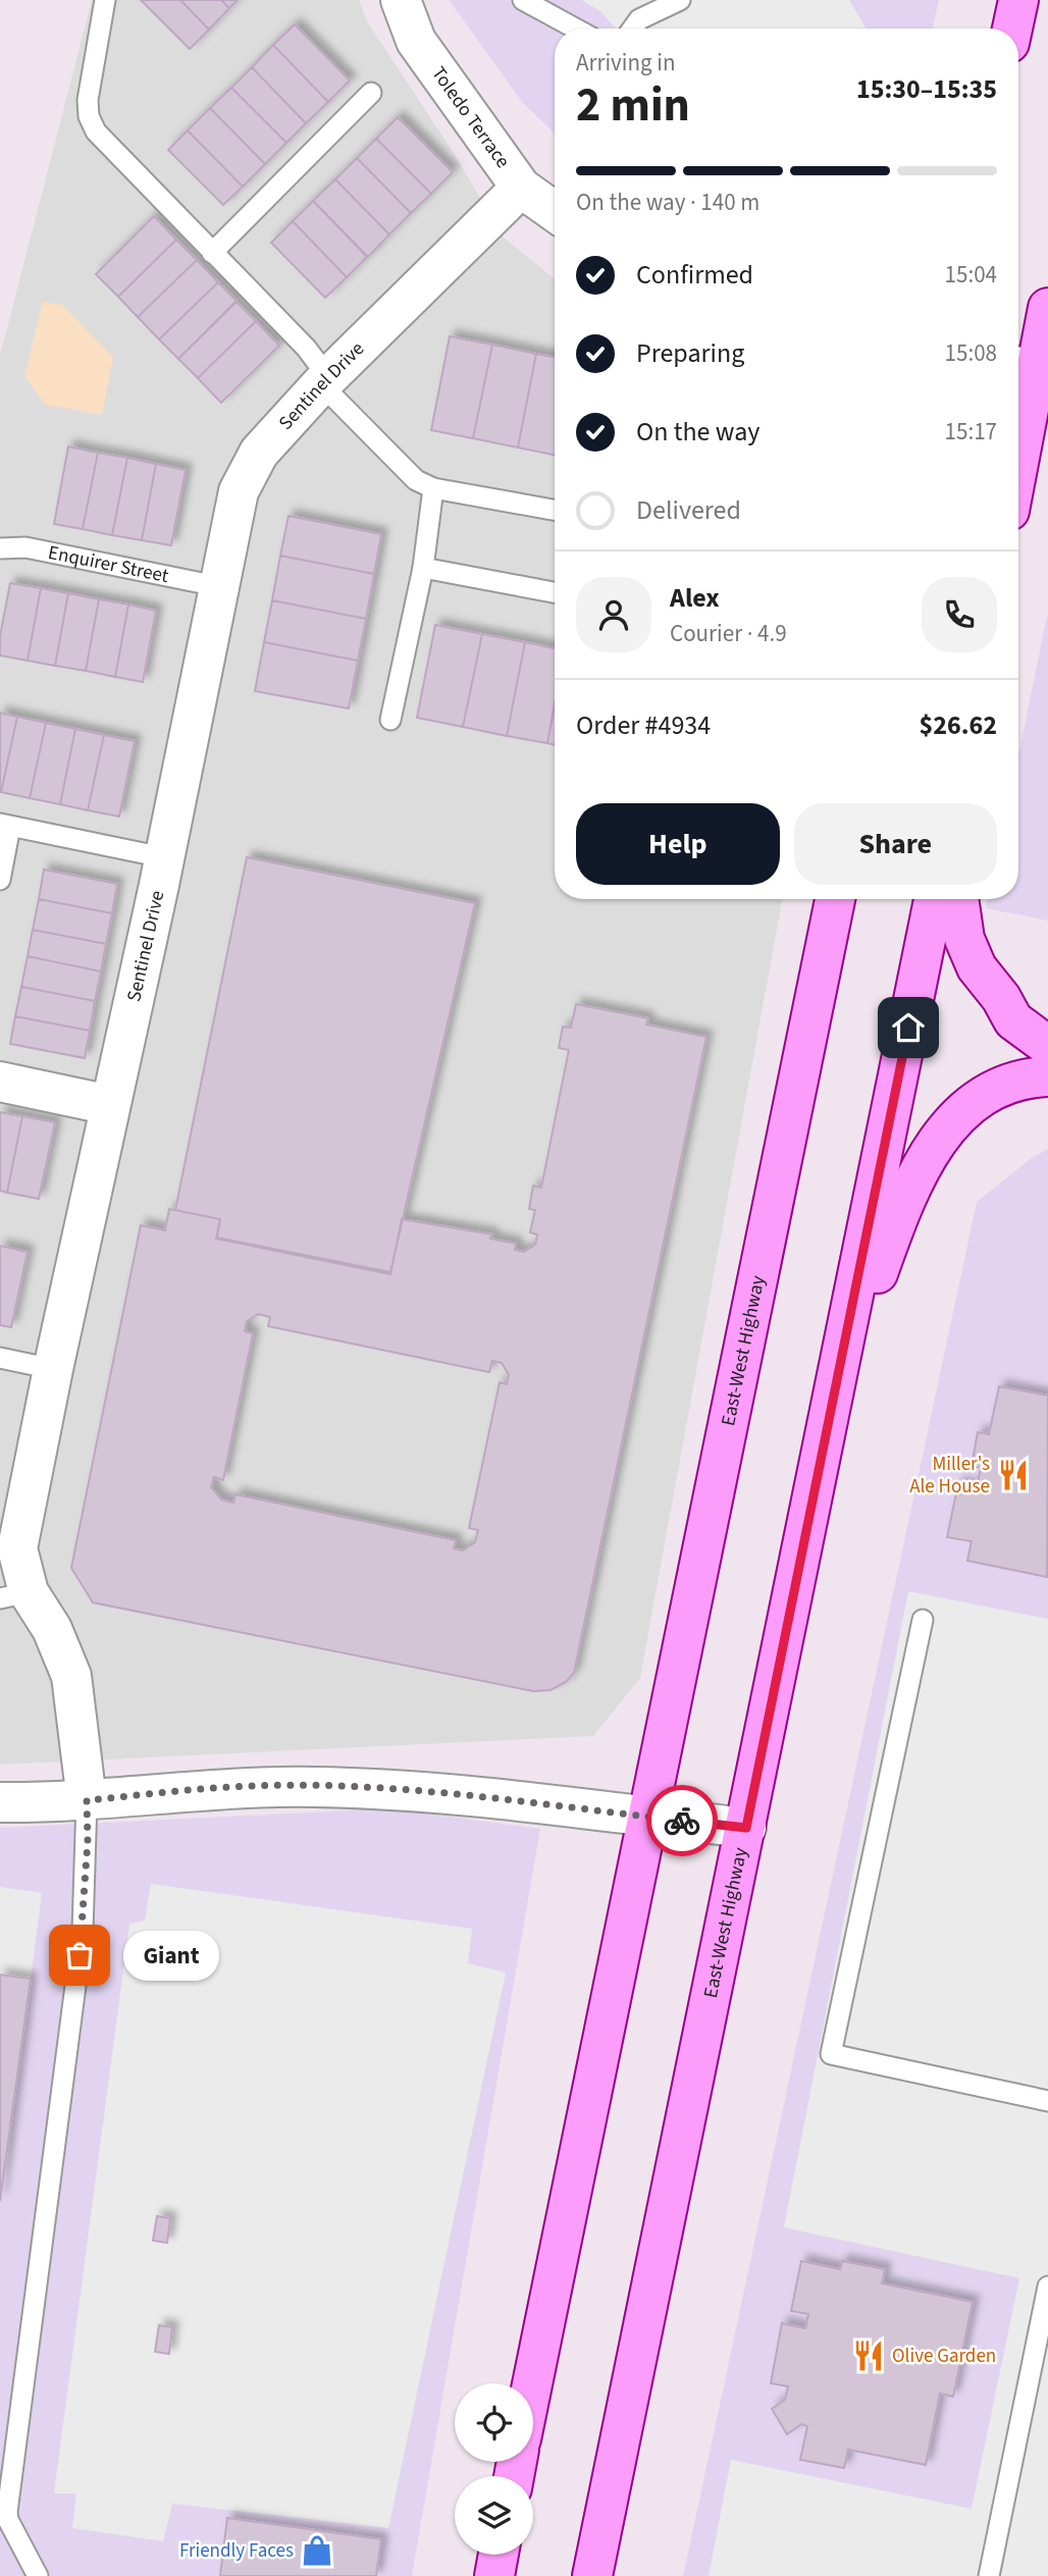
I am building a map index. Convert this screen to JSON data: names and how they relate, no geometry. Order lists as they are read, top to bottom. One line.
{"streets":{"main road":["East-West Highway"],"street":["Toledo Terrace","Sentinel Drive"],"lane":["Enquirer Street"]},"crossings":[["Toledo Terrace","Sentinel Drive"],["Sentinel Drive","Enquirer Street"]],"places":{"restaurant":["Miller's Ale House","Olive Garden"],"other":["Giant"],"shop":["Friendly Faces"]},"page":{"heading":["2 min","Arriving in","15:30–15:35"],"panel":["Alex","Courier · 4.9","Order #4934","$26.62"],"bar":"On the way · 140 m","list":[["Confirmed","15:04"],["Preparing","15:08"],["On the way","15:17"],"Delivered"],"buttons":["Help","Share"],"bubble":"Giant"}}
